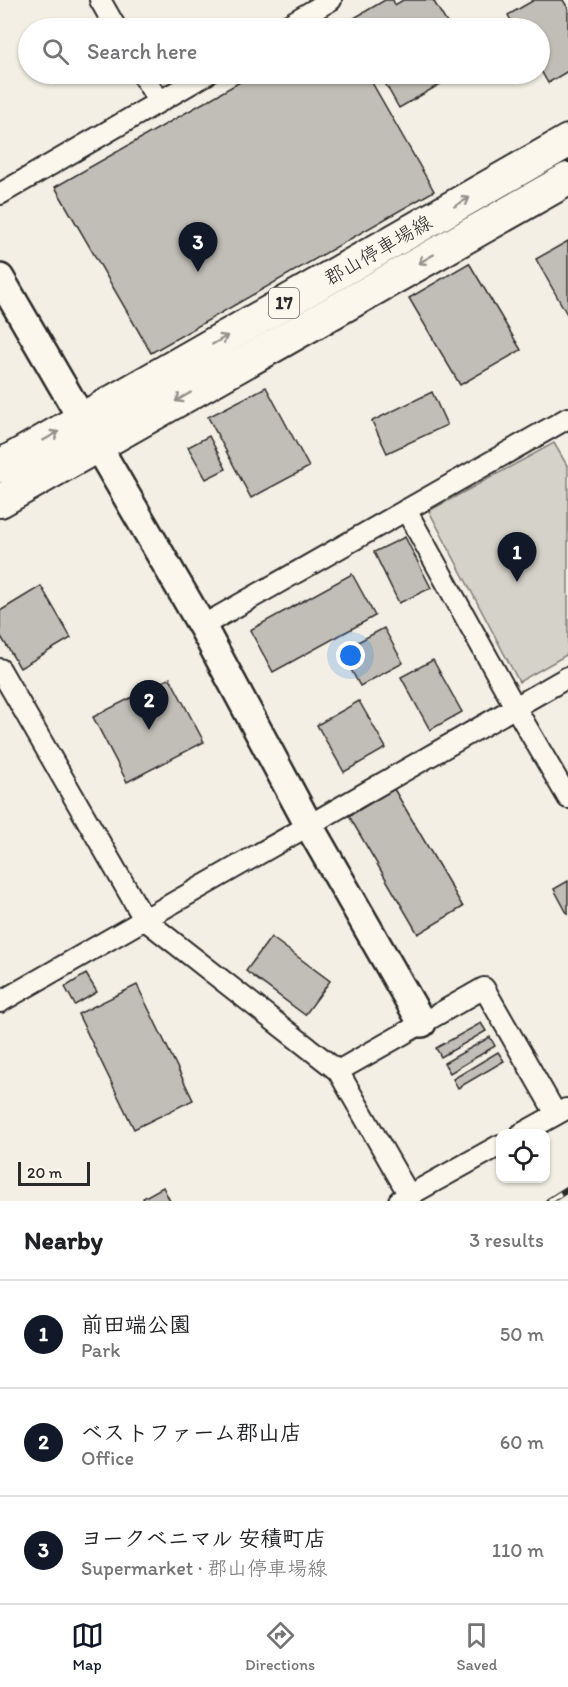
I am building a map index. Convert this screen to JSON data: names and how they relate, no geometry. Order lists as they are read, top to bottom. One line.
{"streets":{"main road":["郡山停車場線","17"]},"scale_bar":"20 m","page":{"search":"Search here","pins":["3","1","2"],"scale":"20 m","heading":["Nearby","3 results"],"list":[{"mark":"1","name":"前田端公園","note":"Park","value":"50 m"},{"mark":"2","name":"ベストファーム郡山店","note":"Office","value":"60 m"},{"mark":"3","name":"ヨークベニマル 安積町店","note":"Supermarket · 郡山停車場線","value":"110 m"}],"nav":["Map","Directions","Saved"]}}
